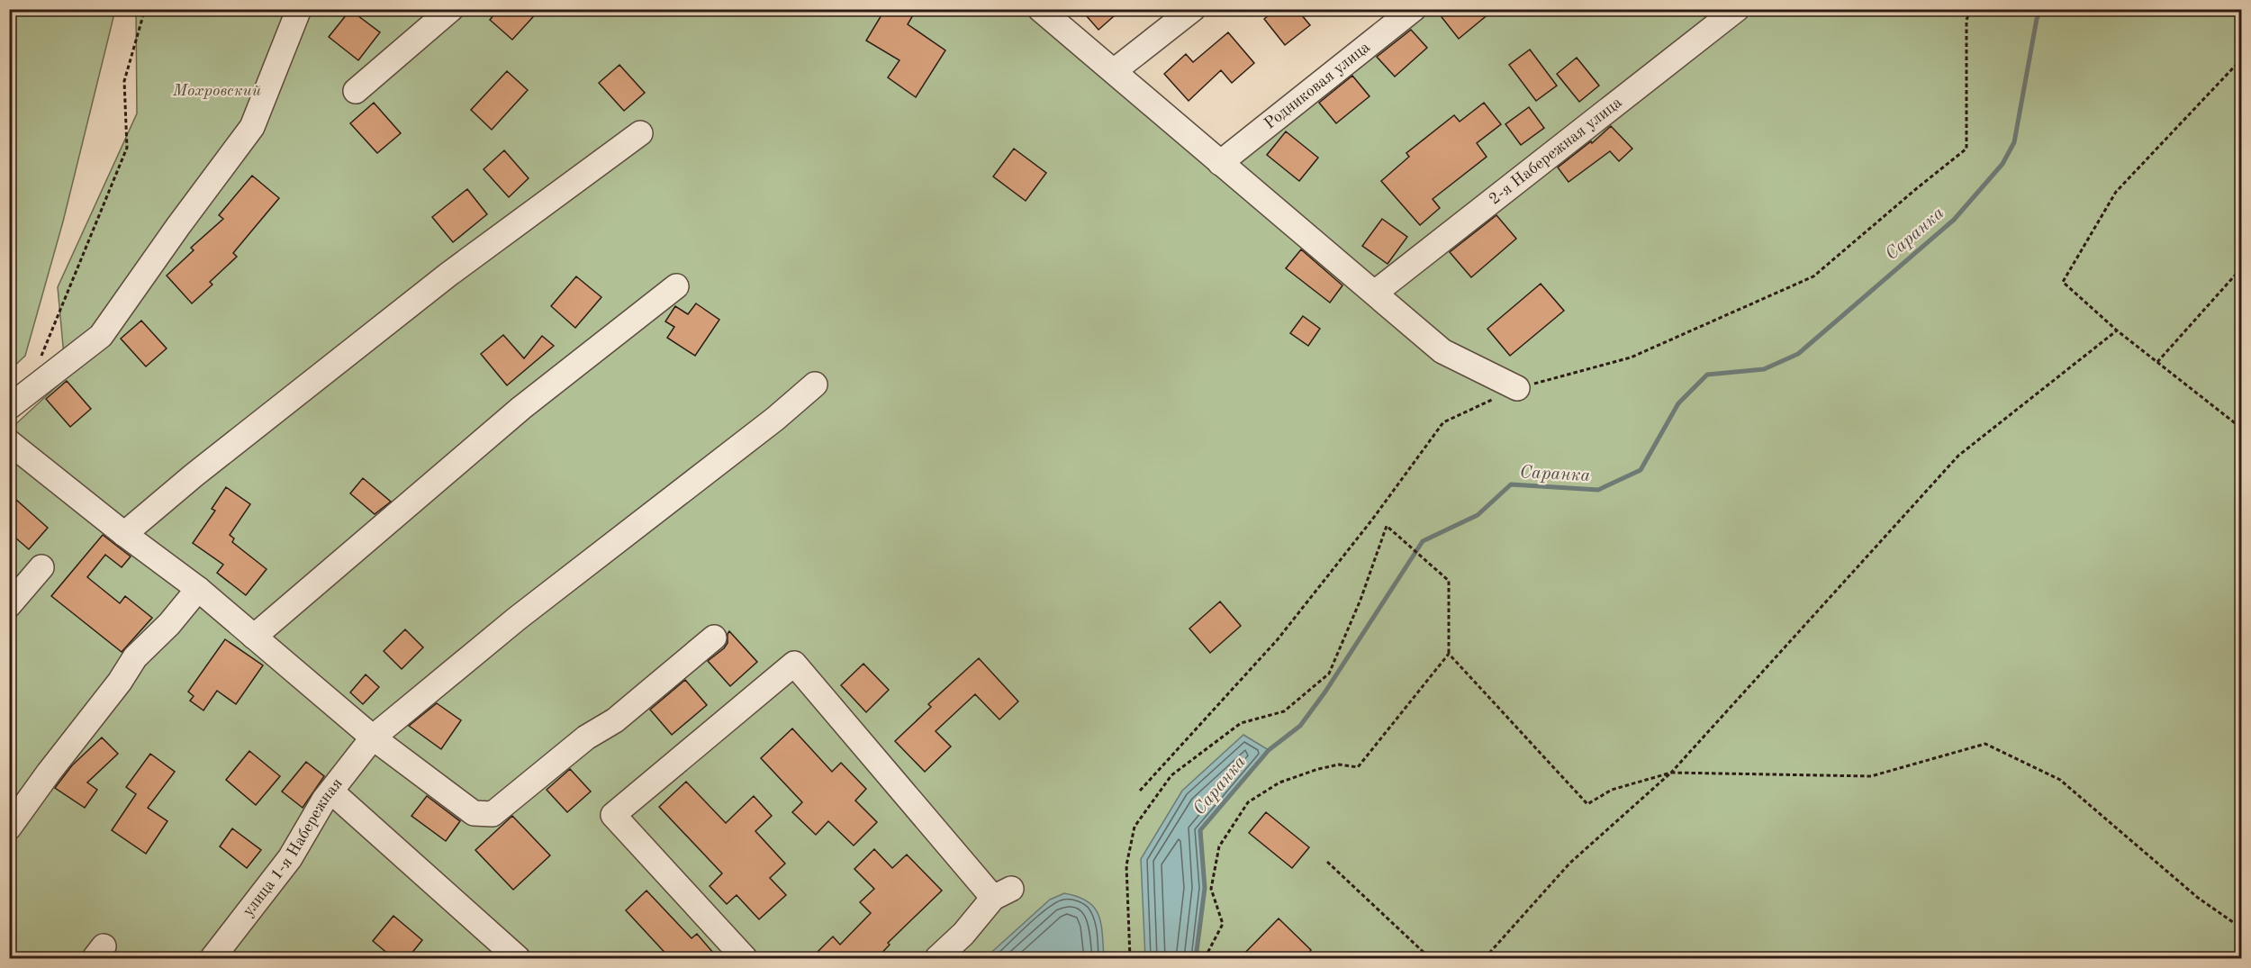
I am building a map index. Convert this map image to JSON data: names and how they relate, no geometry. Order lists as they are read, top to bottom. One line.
{"streets":{"street":["Родниковая улица","2-я Набережная улица","улица 1-я Набережная"]},"water":["Саранка"],"parks":["Мохровский"]}
